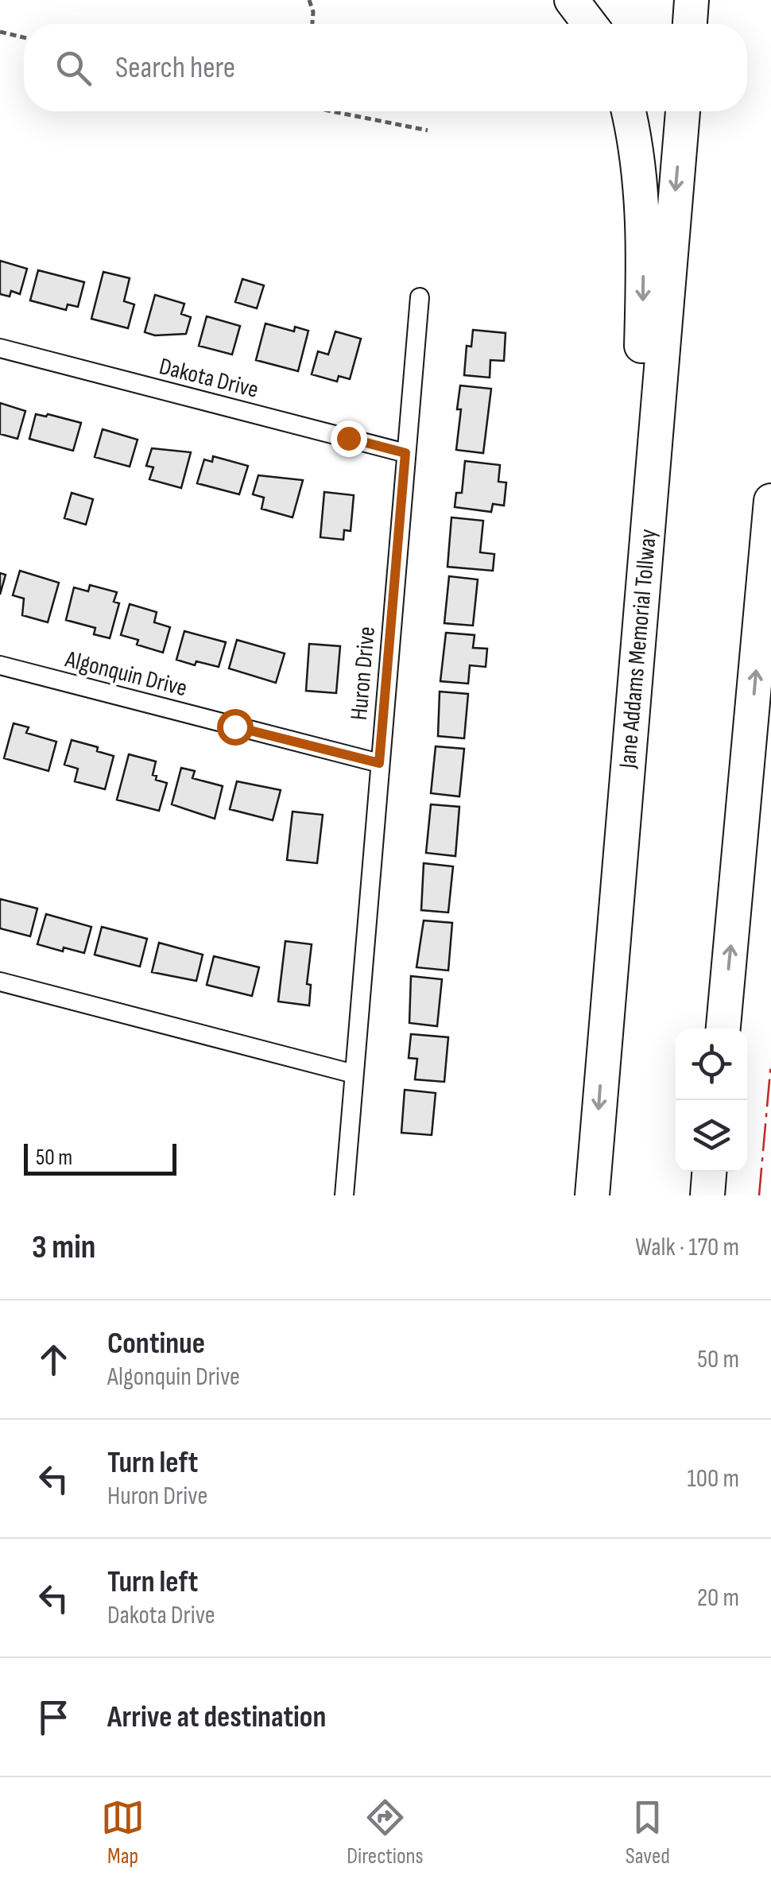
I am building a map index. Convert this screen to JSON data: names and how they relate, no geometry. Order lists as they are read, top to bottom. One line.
{"streets":{"highway":["Jane Addams Memorial Tollway"],"street":["Dakota Drive","Algonquin Drive","Huron Drive"]},"crossings":[["Dakota Drive","Huron Drive"],["Algonquin Drive","Huron Drive"]],"scale_bar":"50 m","page":{"search":"Search here","scale":"50 m","heading":["3 min","Walk · 170 m"],"list":[["Continue","Algonquin Drive","50 m"],["Turn left","Huron Drive","100 m"],["Turn left","Dakota Drive","20 m"],"Arrive at destination"],"nav":["Map","Directions","Saved"]}}
